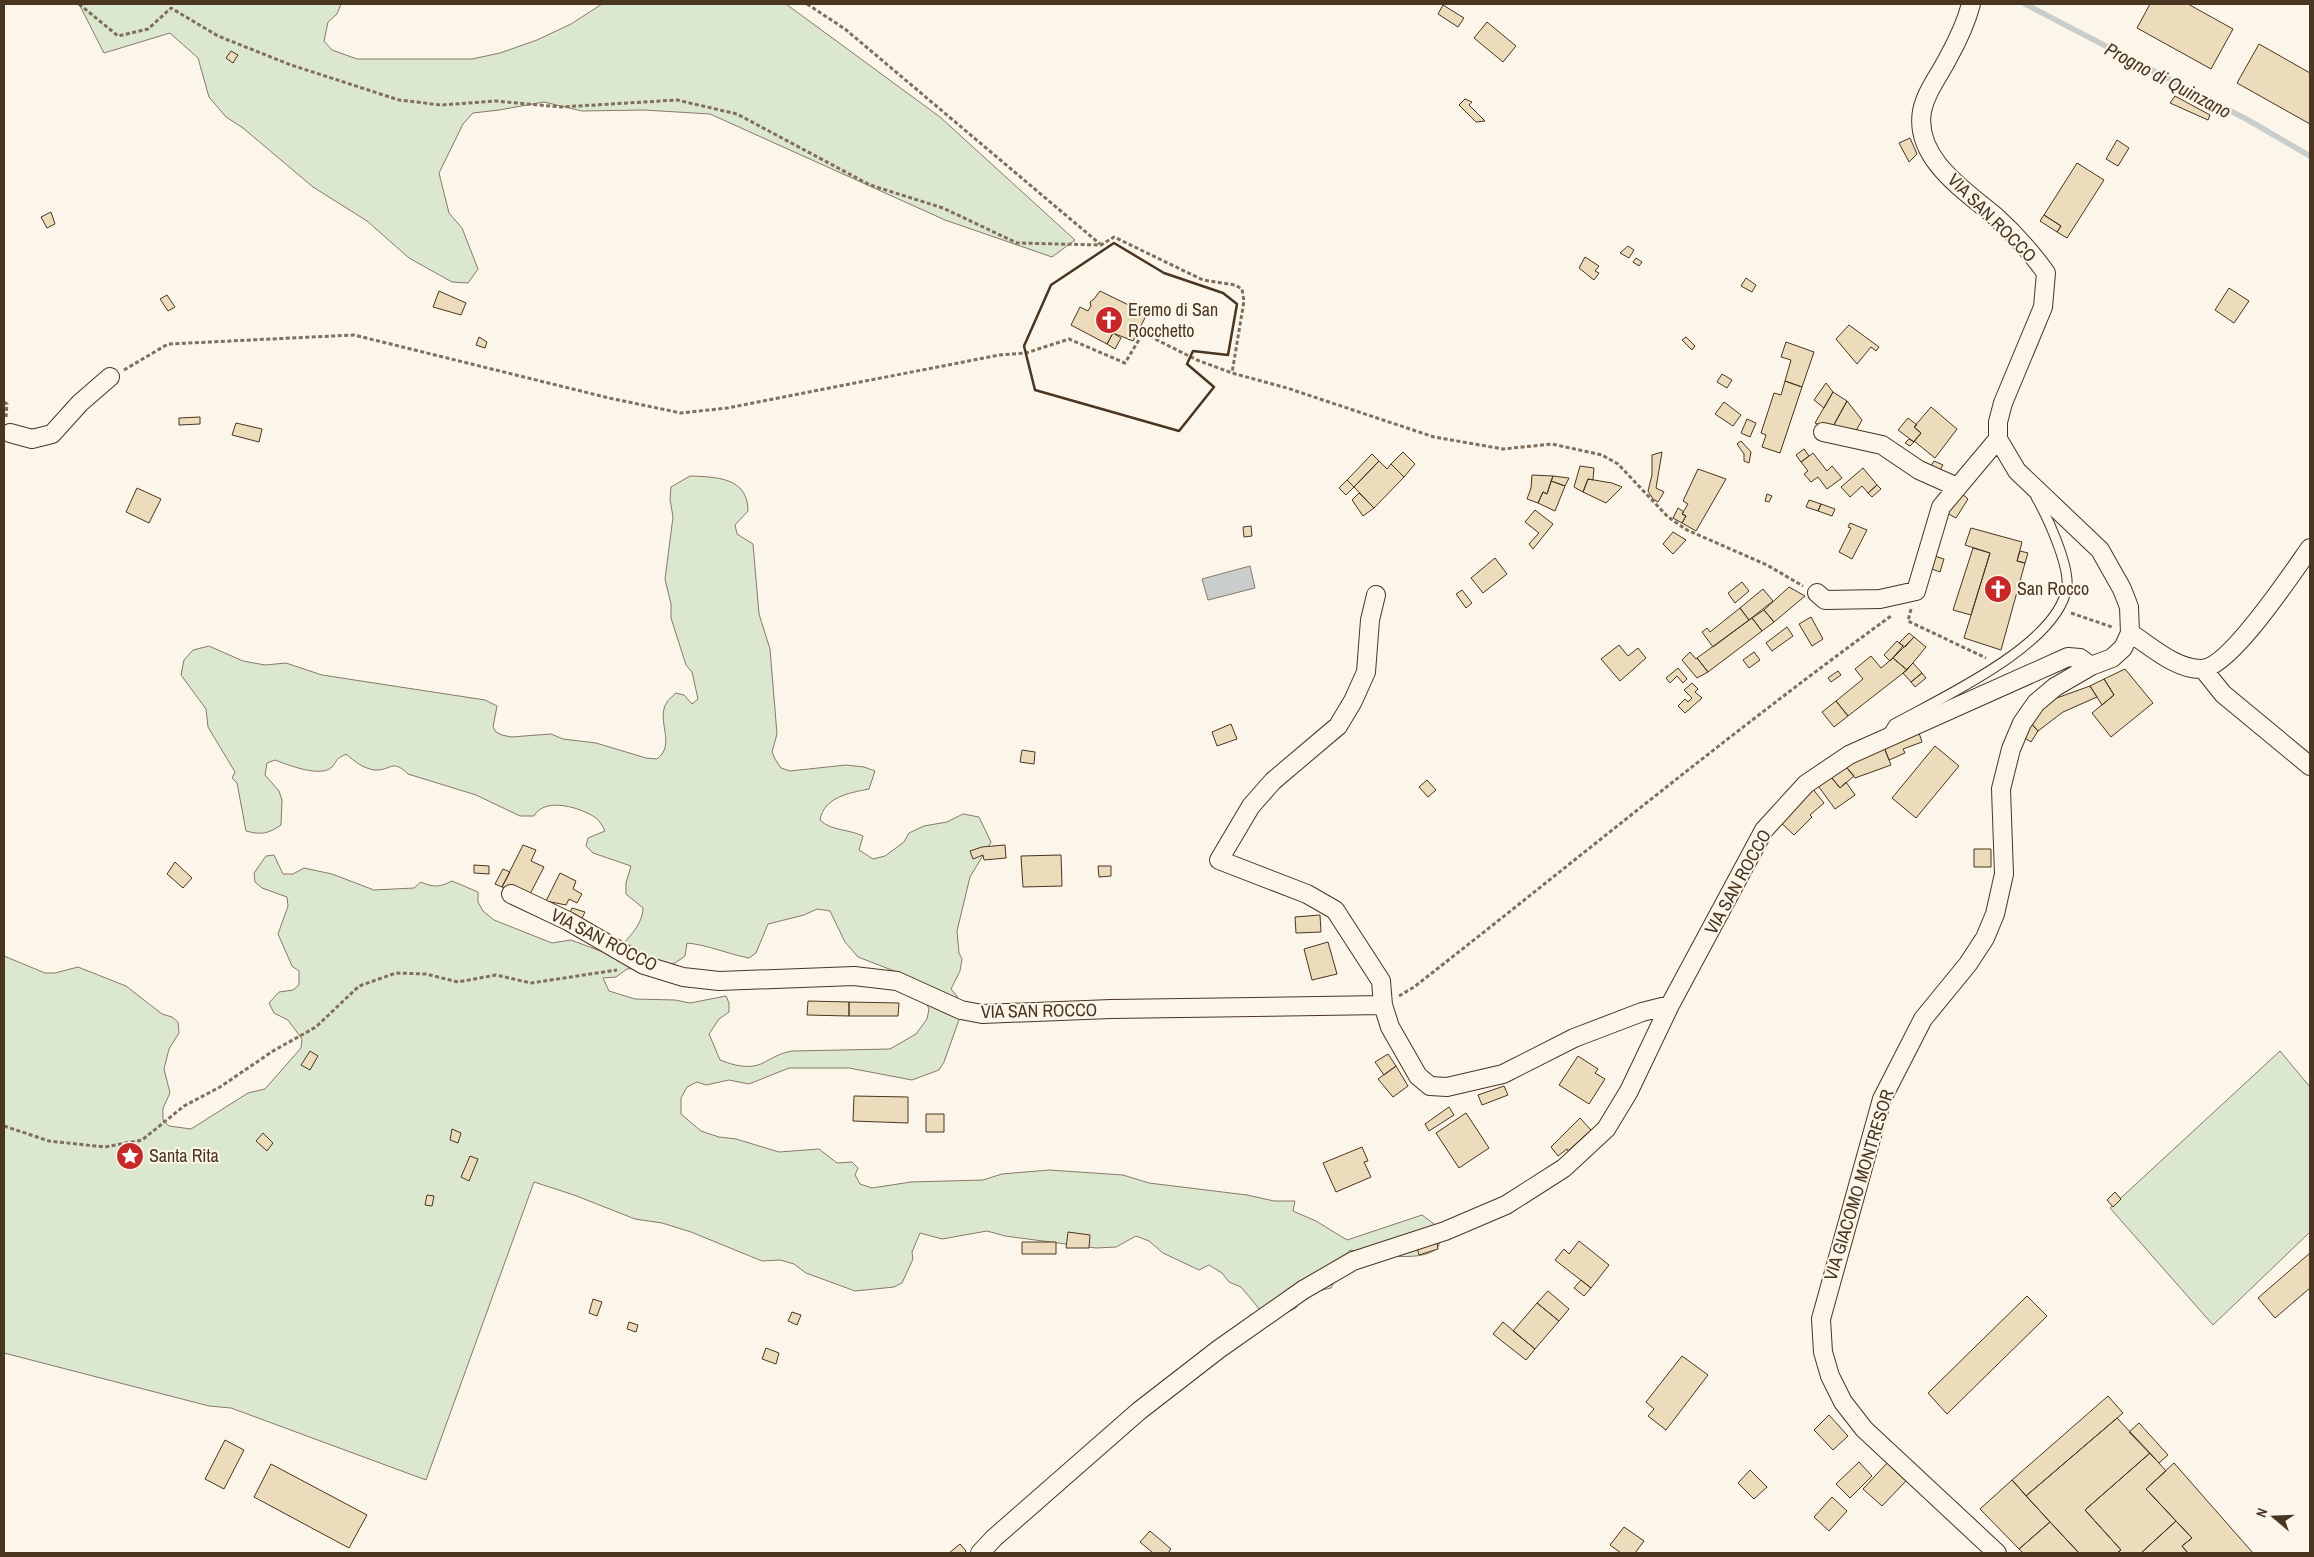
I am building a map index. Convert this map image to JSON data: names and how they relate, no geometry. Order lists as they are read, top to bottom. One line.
{"streets":{"street":["VIA SAN ROCCO","VIA GIACOMO MONTRESOR"]},"crossings":[["VIA SAN ROCCO","VIA GIACOMO MONTRESOR"]],"water":["Progno di Quinzano"],"places":{"church":["Eremo di San Rocchetto","San Rocco"],"place":["Santa Rita"]},"north":"left"}
